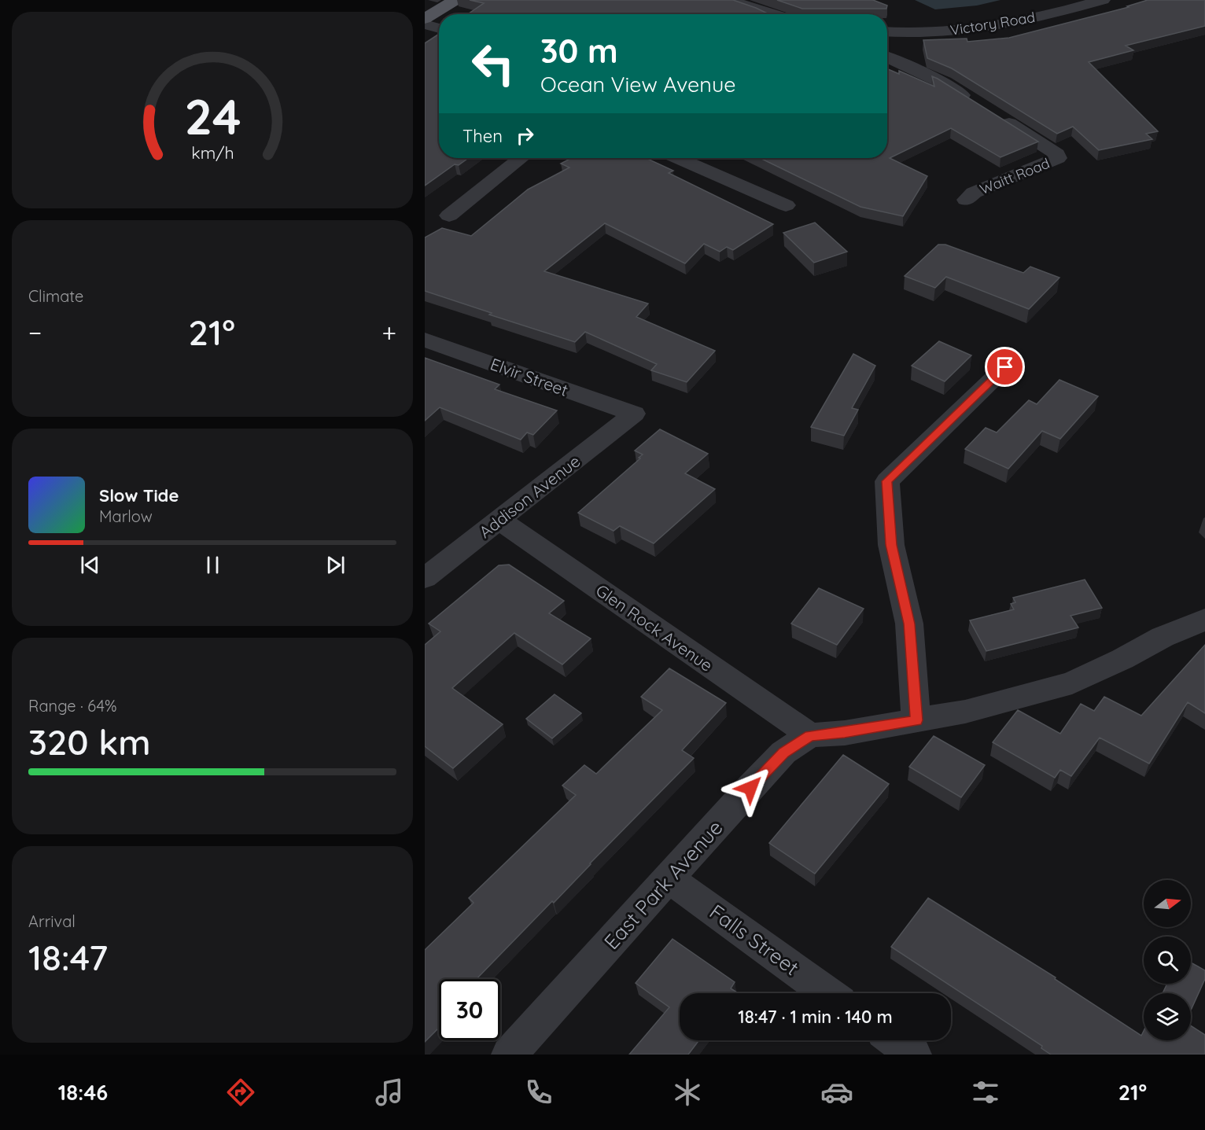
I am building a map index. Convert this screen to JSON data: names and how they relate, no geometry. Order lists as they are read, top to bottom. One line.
{"streets":{"street":["Victory Road","Waitt Road","Elvir Street","Addison Avenue","Glen Rock Avenue","East Park Avenue","Falls Street"]},"crossings":[["Elvir Street","Addison Avenue"],["Addison Avenue","Glen Rock Avenue"],["Glen Rock Avenue","East Park Avenue"],["East Park Avenue","Falls Street"]],"north":"right","page":{"turn":["30 m","Ocean View Avenue"],"then":"Then","tile":["Climate",["Range · 64%","320 km"],["Arrival","18:47"]],"heat":["−","21°","+"],"song":["Slow Tide","Marlow"],"limit":"30","trip":"18:47 · 1 min · 140 m","tabs":["18:46","21°"],"gauge":["24","km/h"]}}
